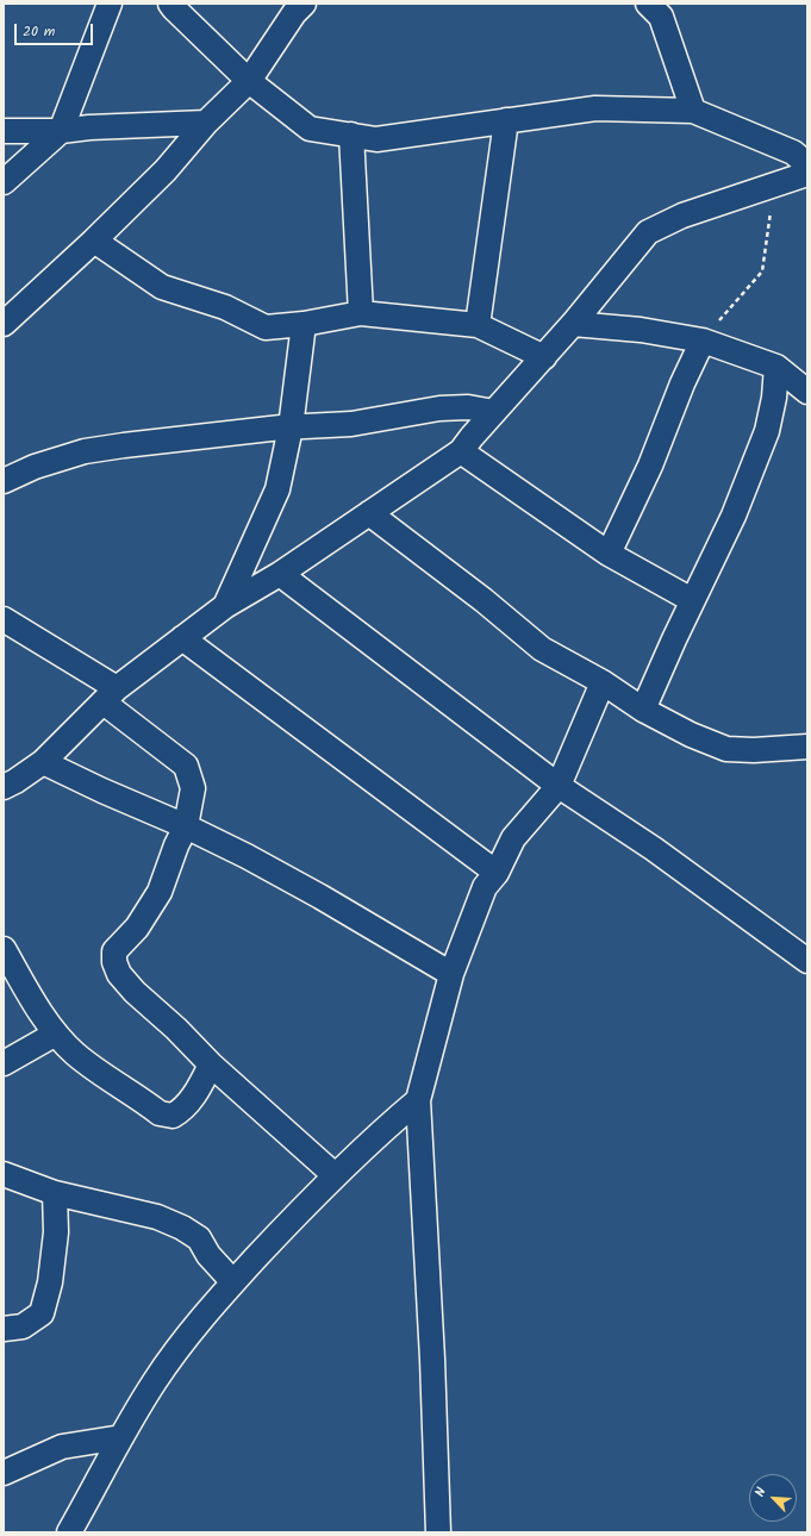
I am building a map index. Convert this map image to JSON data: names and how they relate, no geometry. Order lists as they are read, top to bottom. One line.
{"scale_bar":"20 m","north":"top left"}
